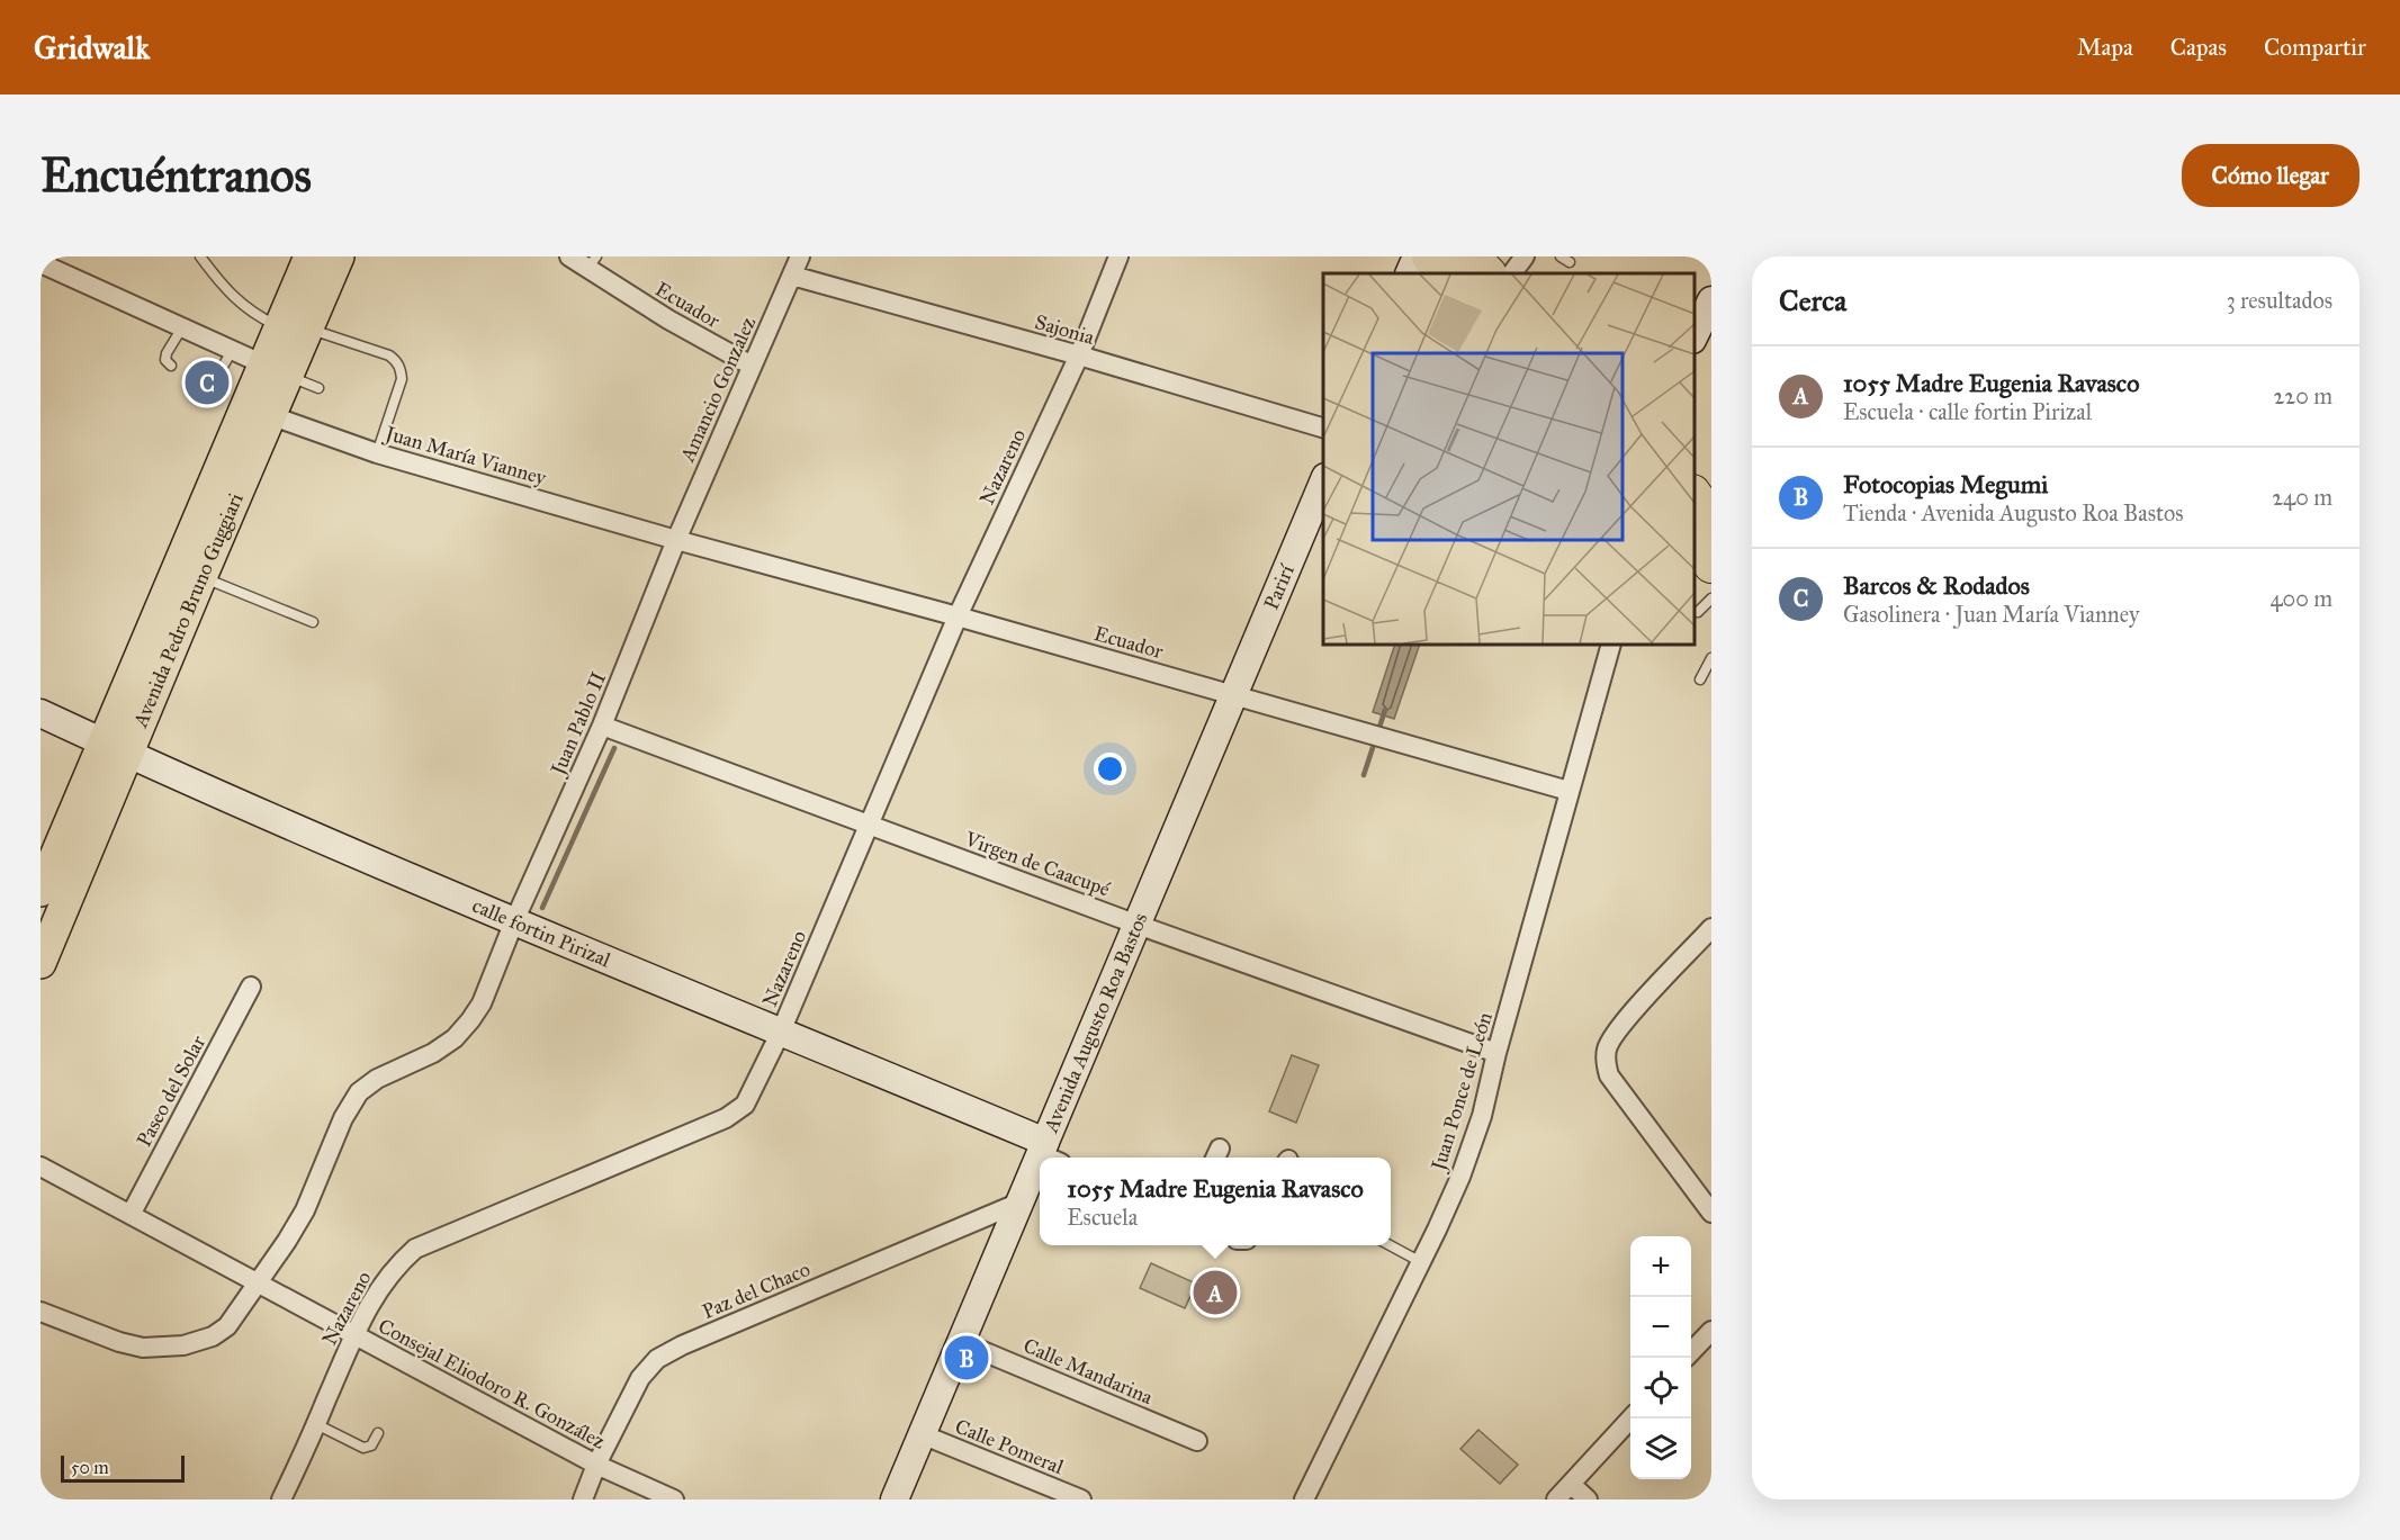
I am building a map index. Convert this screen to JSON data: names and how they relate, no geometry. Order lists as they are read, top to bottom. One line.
{"streets":{"main road":["Parirí","Avenida Pedro Bruno Guggiari","calle fortin Pirizal","Avenida Augusto Roa Bastos"],"street":["Ecuador","Sajonia","Amancio Gonzalez","Juan María Vianney","Nazareno","Juan Pablo II","Virgen de Caacupé","Paseo del Solar","Juan Ponce de León","Paz del Chaco","Calle Mandarina","Consejal Eliodoro R. González","Calle Pomeral"]},"crossings":[["Ecuador","Amancio Gonzalez"],["Ecuador","Juan María Vianney"],["Ecuador","Nazareno"],["Ecuador","Parirí"],["Ecuador","Juan Pablo II"],["Ecuador","Avenida Augusto Roa Bastos"],["Ecuador","Juan Ponce de León"],["Sajonia","Amancio Gonzalez"],["Sajonia","Nazareno"],["Amancio Gonzalez","Juan María Vianney"],["Amancio Gonzalez","Juan Pablo II"],["Juan María Vianney","Avenida Pedro Bruno Guggiari"],["Juan María Vianney","Juan Pablo II"],["Nazareno","Virgen de Caacupé"],["Nazareno","calle fortin Pirizal"],["Nazareno","Consejal Eliodoro R. González"],["Parirí","Avenida Augusto Roa Bastos"],["Avenida Pedro Bruno Guggiari","calle fortin Pirizal"],["Juan Pablo II","Virgen de Caacupé"],["Juan Pablo II","calle fortin Pirizal"],["Juan Pablo II","Consejal Eliodoro R. González"],["Virgen de Caacupé","Avenida Augusto Roa Bastos"],["Virgen de Caacupé","Juan Ponce de León"],["calle fortin Pirizal","Avenida Augusto Roa Bastos"],["Avenida Augusto Roa Bastos","Paz del Chaco"],["Avenida Augusto Roa Bastos","Calle Mandarina"],["Avenida Augusto Roa Bastos","Calle Pomeral"],["Paseo del Solar","Consejal Eliodoro R. González"],["Paz del Chaco","Consejal Eliodoro R. González"]],"scale_bar":"50 m","page":{"header":"Gridwalk","nav":["Mapa","Capas","Compartir"],"buttons":"Cómo llegar","title":"Encuéntranos","heading":["Cerca","3 resultados"],"list":[{"mark":"A","name":"1055 Madre Eugenia Ravasco","note":"Escuela · calle fortin Pirizal","value":"220 m"},{"mark":"B","name":"Fotocopias Megumi","note":"Tienda · Avenida Augusto Roa Bastos","value":"240 m"},{"mark":"C","name":"Barcos & Rodados","note":"Gasolinera · Juan María Vianney","value":"400 m"}],"pins":["C","A","B"],"popup":["1055 Madre Eugenia Ravasco","Escuela"],"map_buttons":["+","−"],"scale":"50 m"}}
